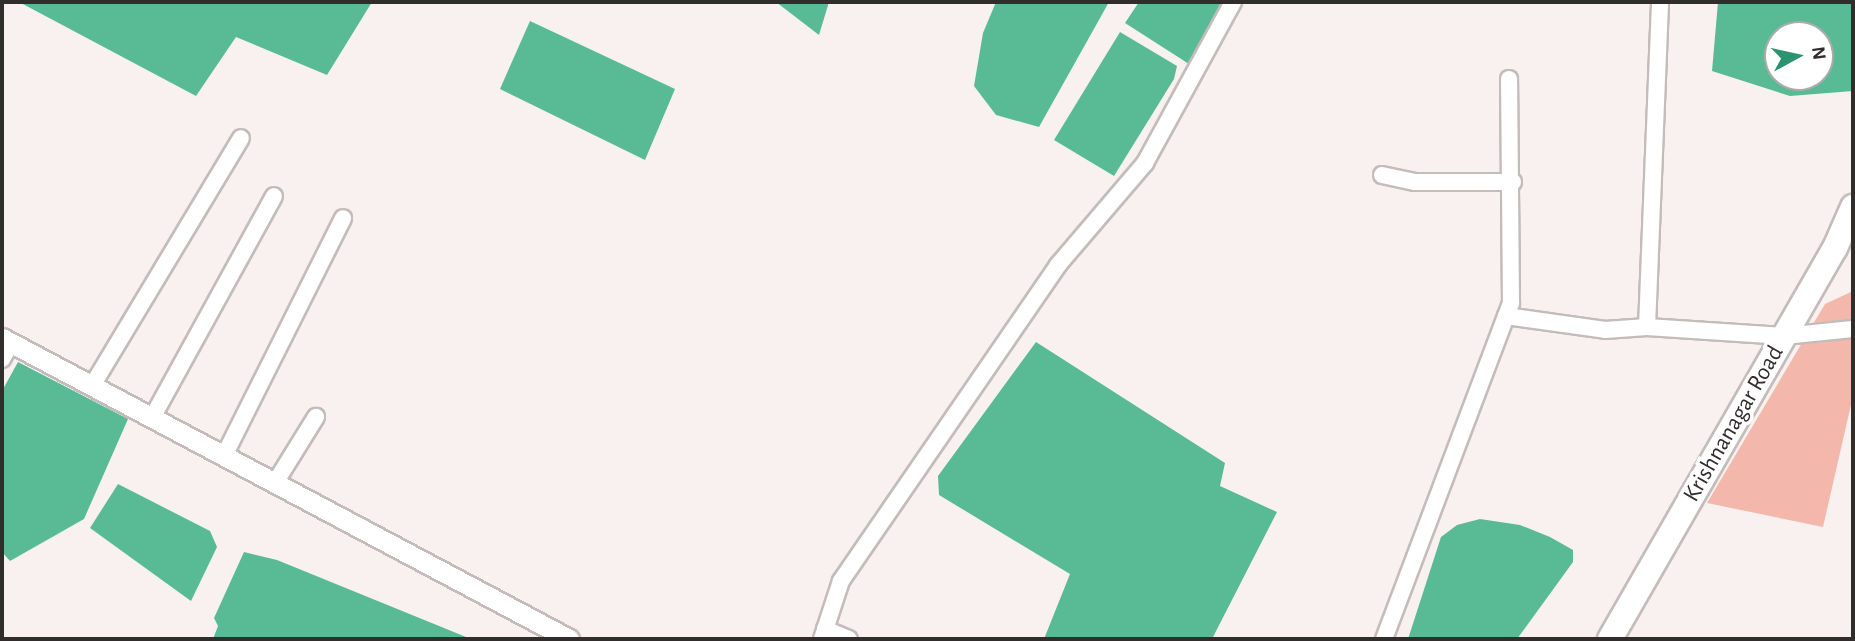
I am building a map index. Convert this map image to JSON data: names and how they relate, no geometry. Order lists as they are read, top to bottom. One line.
{"streets":{"main road":["Krishnanagar Road"]},"north":"right"}
